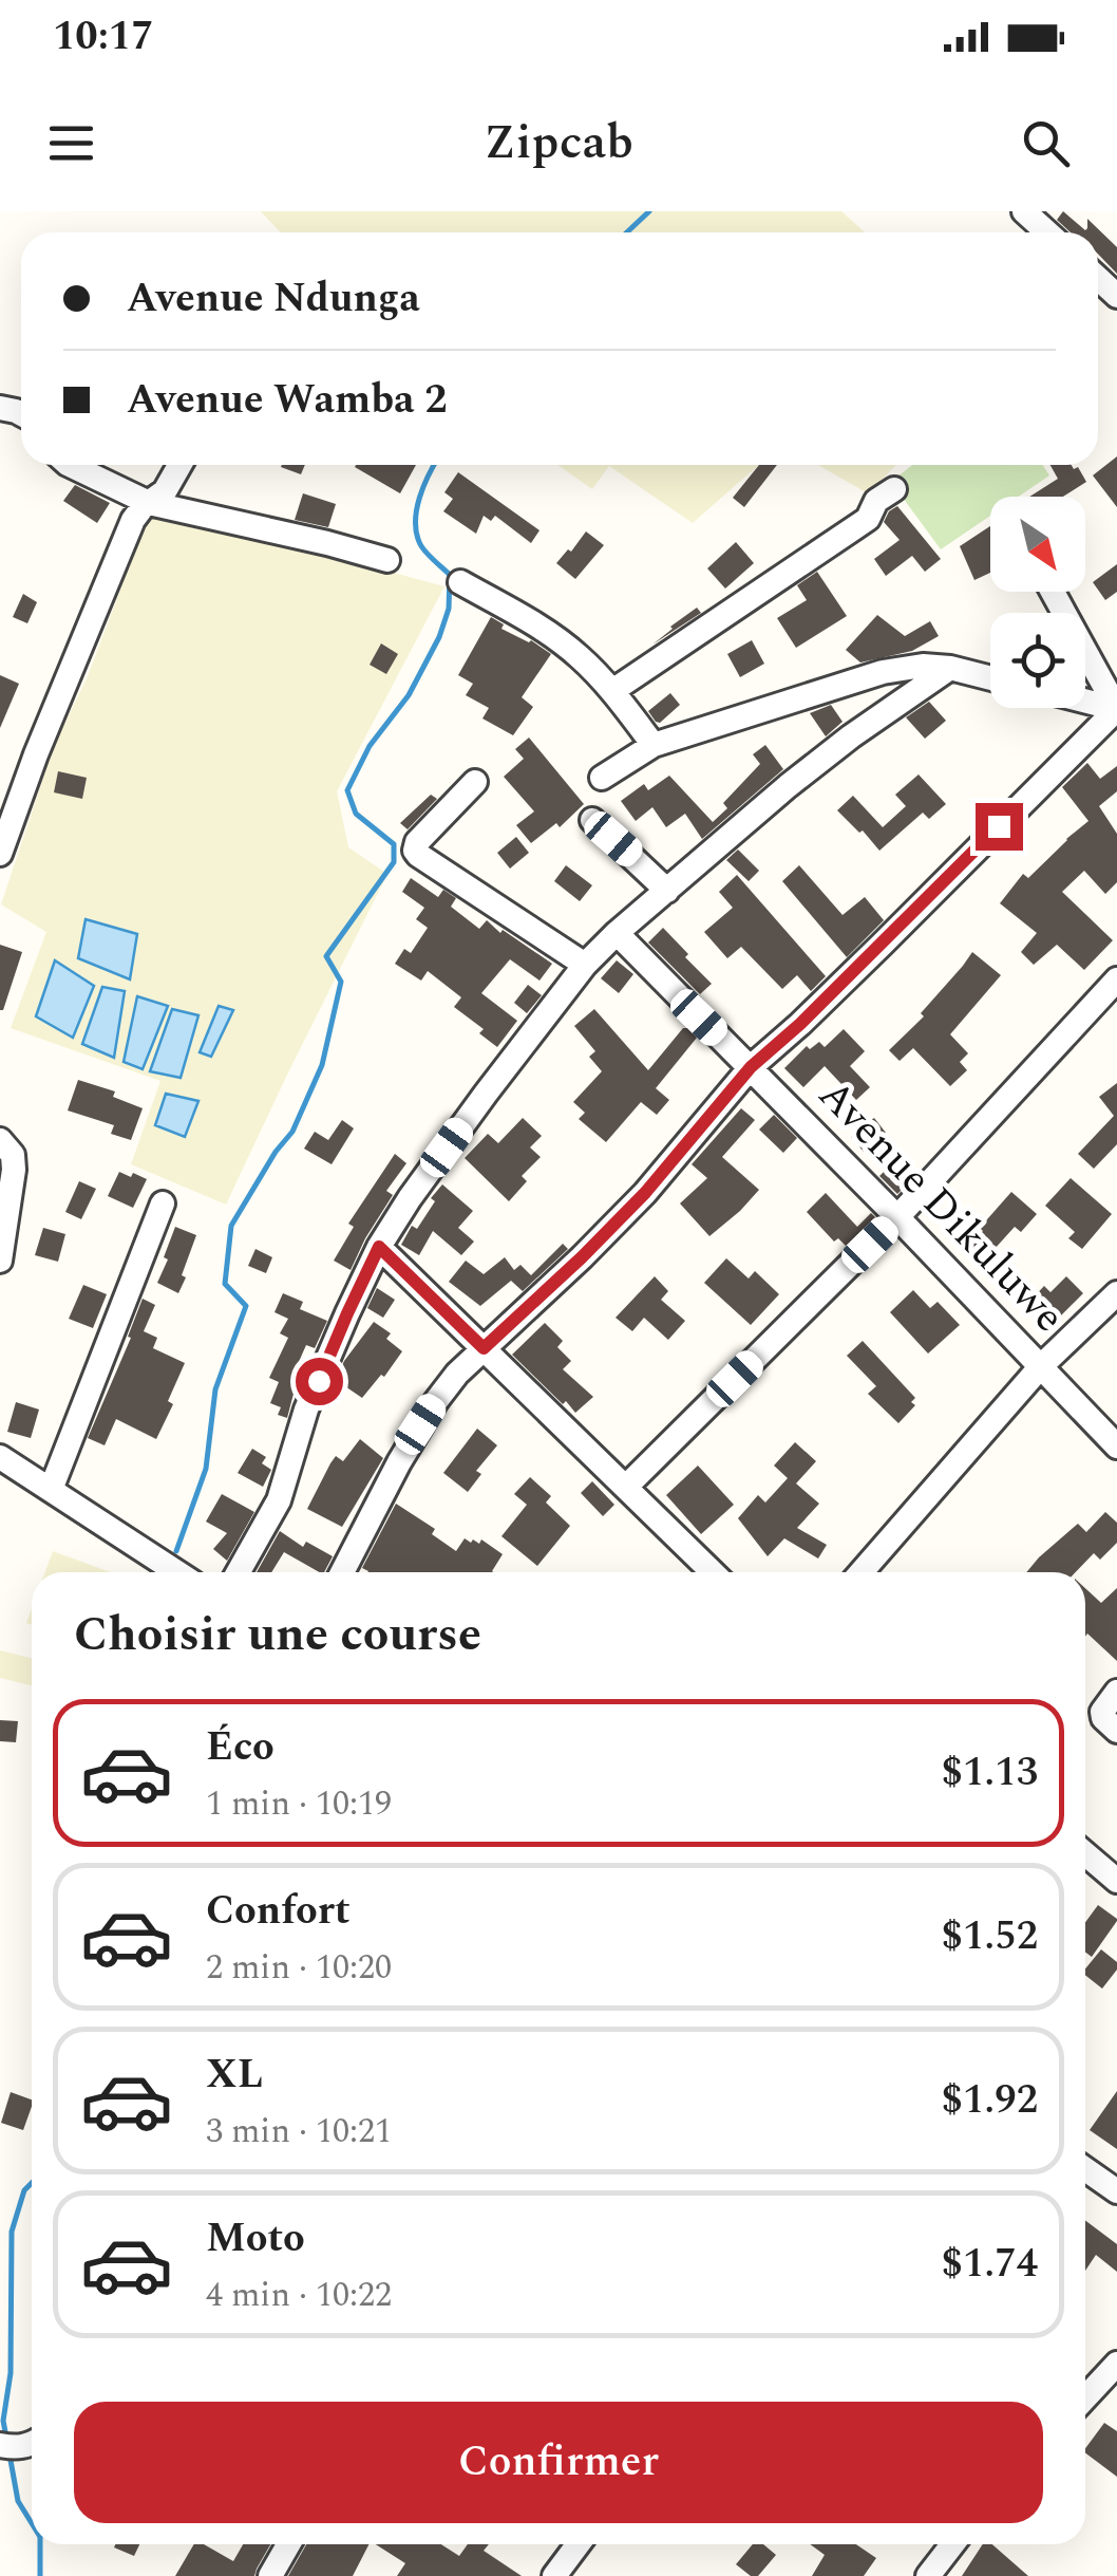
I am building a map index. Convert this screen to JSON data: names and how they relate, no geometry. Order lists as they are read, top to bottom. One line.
{"streets":{"street":["Avenue Dikuluwe"]},"north":"bottom right","page":{"status":"10:17","header":"Zipcab","banner":["Avenue Ndunga","Avenue Wamba 2"],"heading":"Choisir une course","list":[{"name":"Éco","note":"1 min · 10:19","value":"$1.13"},{"name":"Confort","note":"2 min · 10:20","value":"$1.52"},{"name":"XL","note":"3 min · 10:21","value":"$1.92"},{"name":"Moto","note":"4 min · 10:22","value":"$1.74"}],"buttons":"Confirmer"}}
